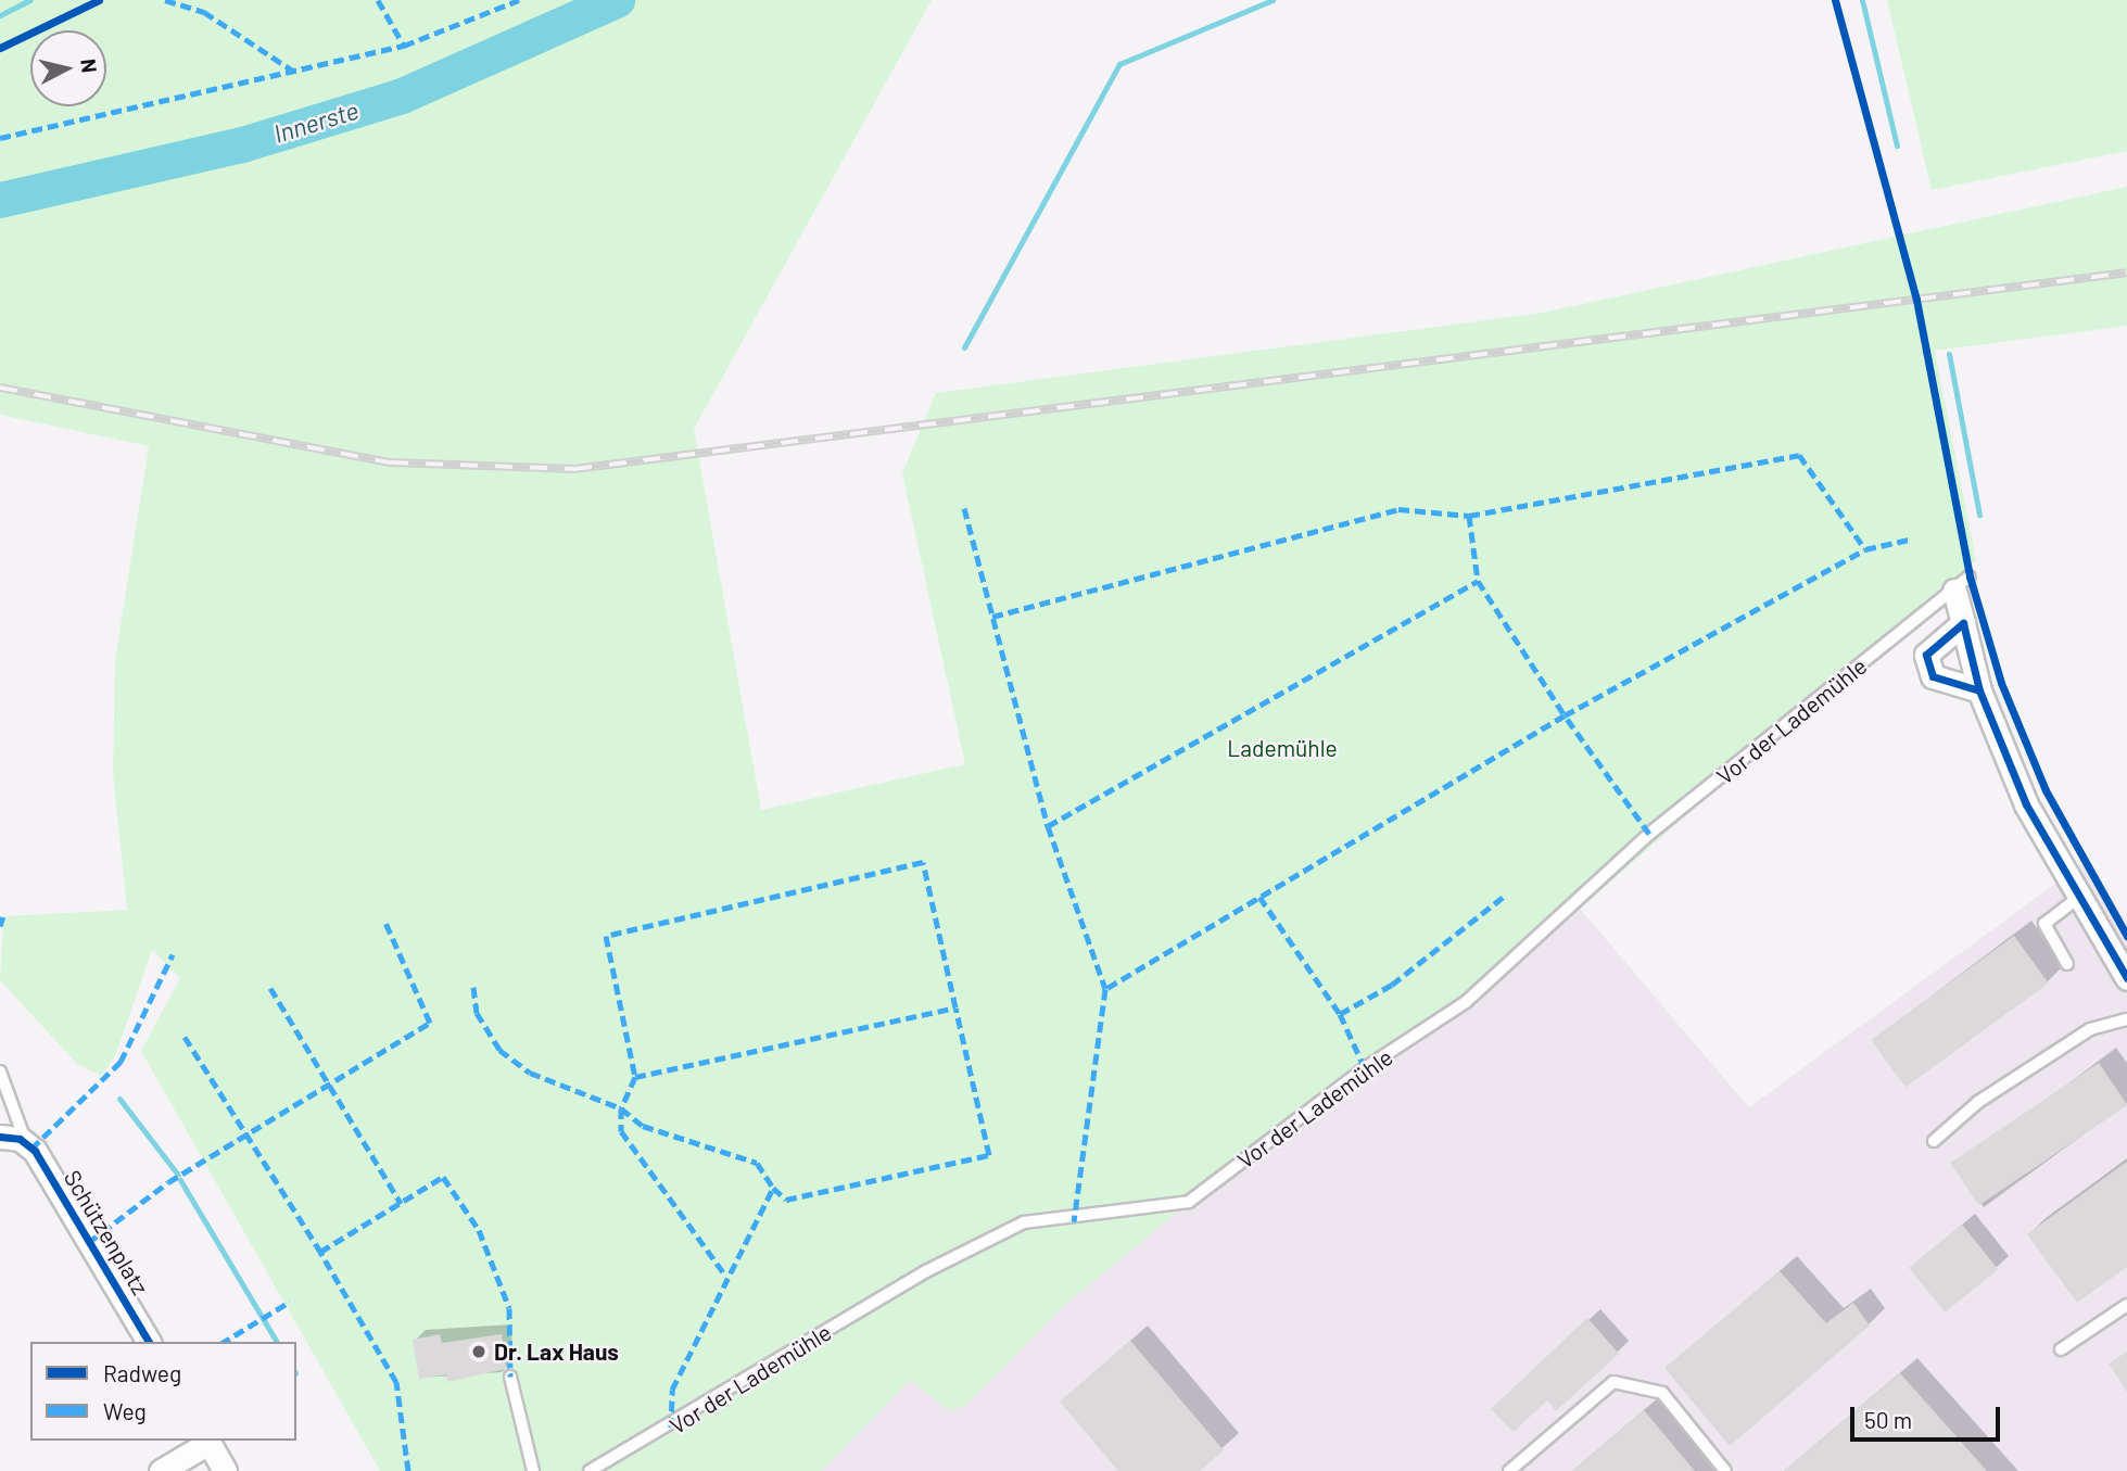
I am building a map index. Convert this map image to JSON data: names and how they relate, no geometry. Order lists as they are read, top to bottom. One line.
{"streets":{"street":["Vor der Lademühle","Schützenplatz"]},"water":["Innerste"],"parks":["Lademühle"],"places":["Dr. Lax Haus"],"legend":["Radweg","Weg"],"scale_bar":"50 m","north":"right"}
